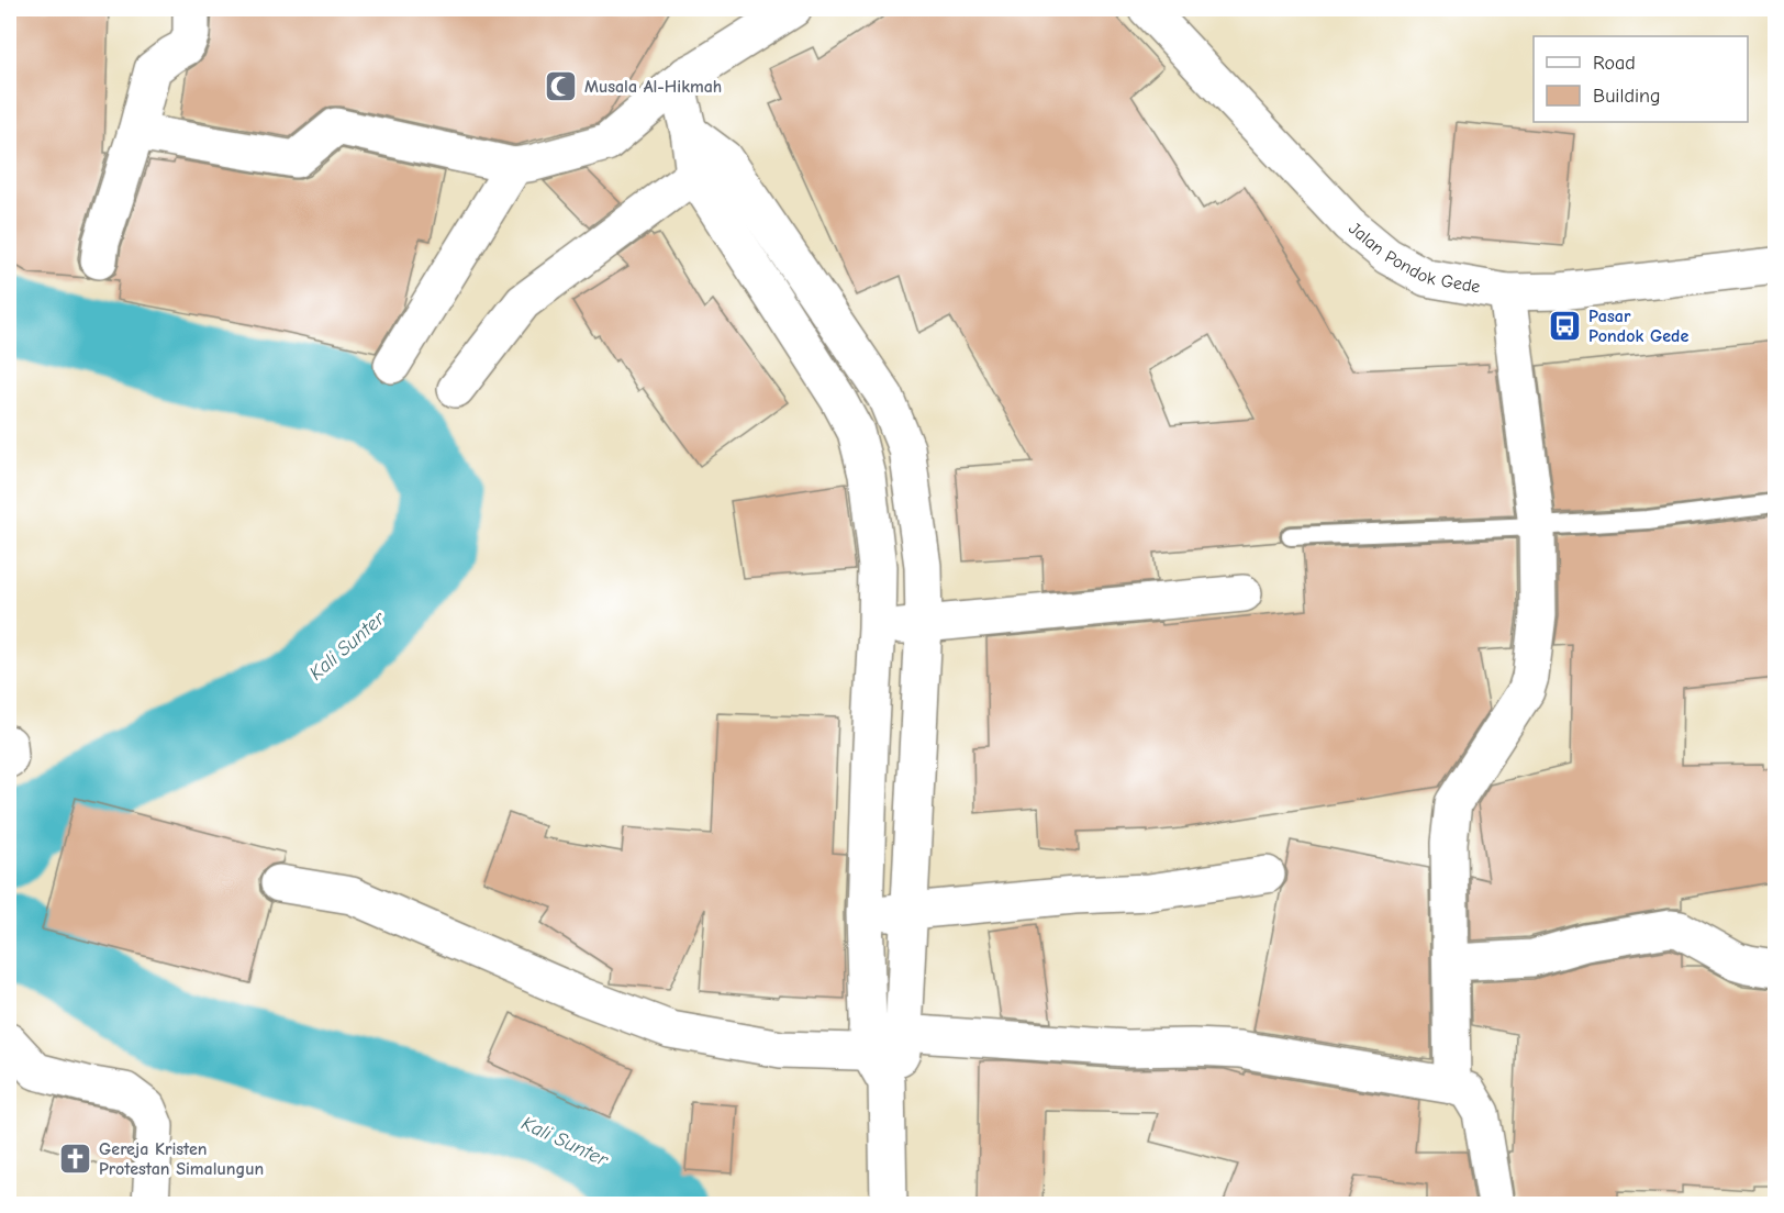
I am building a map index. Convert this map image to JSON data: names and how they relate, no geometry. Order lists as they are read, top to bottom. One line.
{"streets":{"street":["Jalan Pondok Gede"]},"water":["Kali Sunter"],"places":{"mosque":["Musala Al-Hikmah"],"bus stop":["Pasar Pondok Gede"],"church":["Gereja Kristen Protestan Simalungun"]},"legend":["Road","Building"]}
